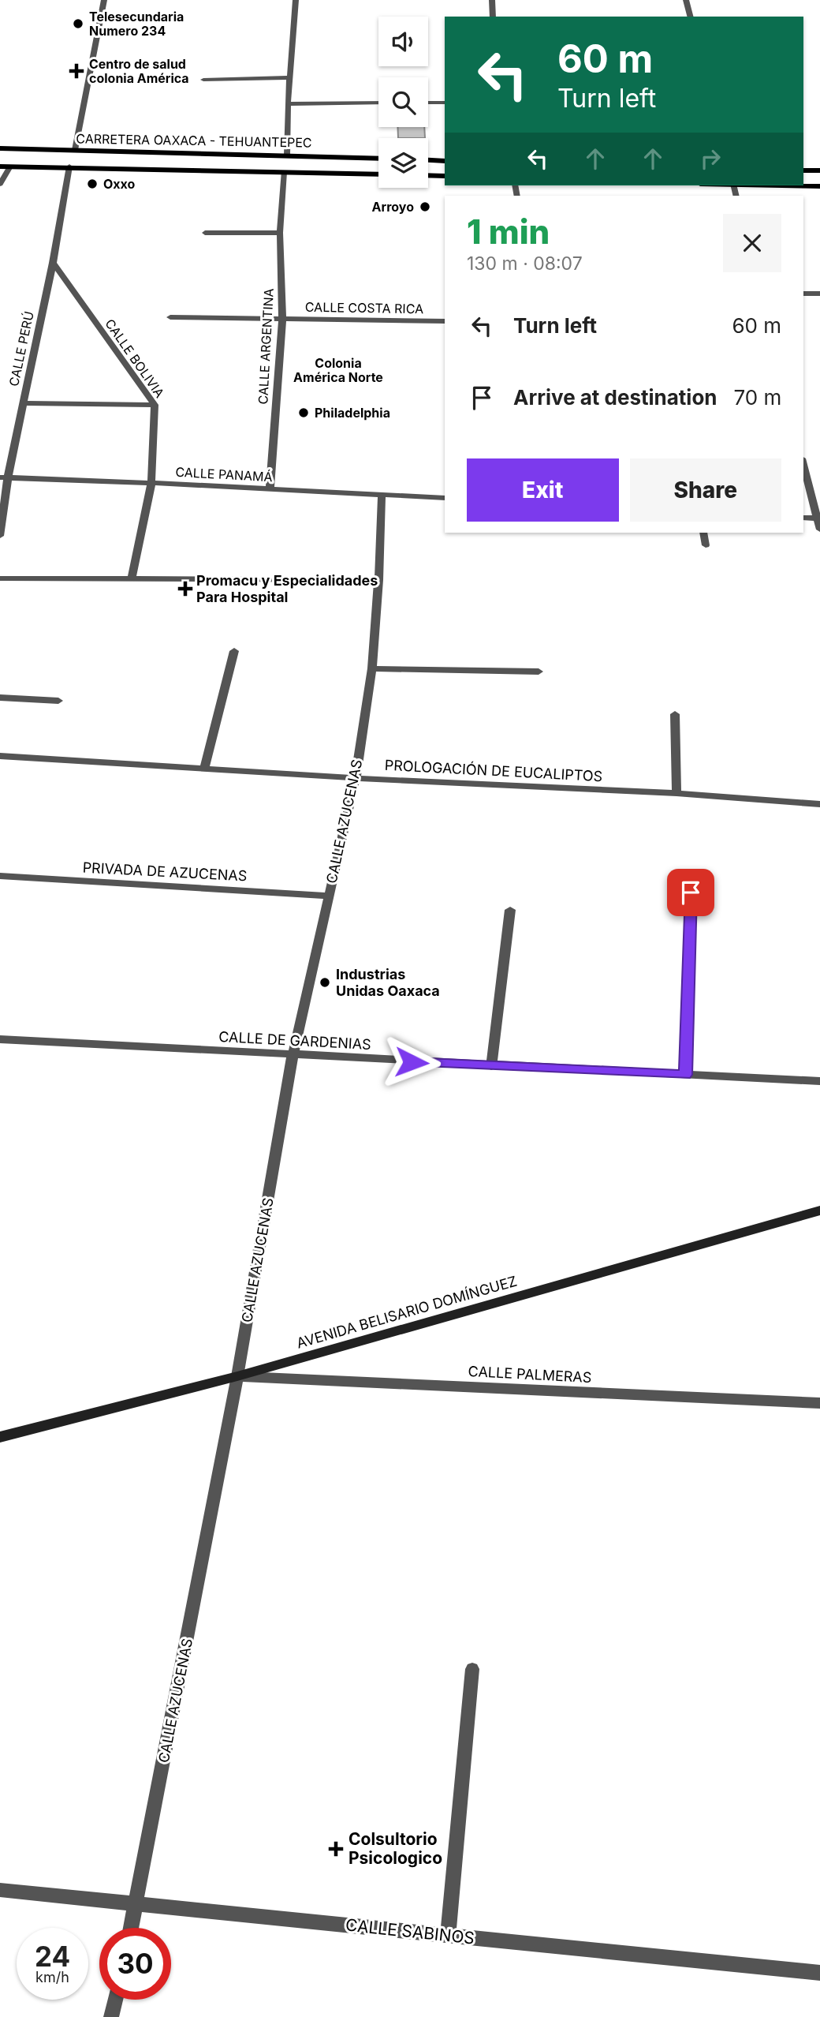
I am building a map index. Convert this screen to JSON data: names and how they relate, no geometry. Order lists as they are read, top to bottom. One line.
{"streets":{"main road":["CARRETERA OAXACA - TEHUANTEPEC"],"street":["CALLE COSTA RICA","CALLE ARGENTINA","CALLE PERÚ","CALLE BOLIVIA","CALLE PANAMÁ","PROLOGACIÓN DE EUCALIPTOS","CALLE AZUCENAS","PRIVADA DE AZUCENAS","CALLE DE GARDENIAS","AVENIDA BELISARIO DOMÍNGUEZ","CALLE PALMERAS","CALLE SABINOS"]},"crossings":[["CALLE COSTA RICA","CALLE ARGENTINA"],["CALLE ARGENTINA","CALLE PANAMÁ"],["CALLE PERÚ","CALLE BOLIVIA"],["CALLE PERÚ","CALLE PANAMÁ"],["CALLE BOLIVIA","CALLE PANAMÁ"],["CALLE PANAMÁ","CALLE AZUCENAS"],["PROLOGACIÓN DE EUCALIPTOS","CALLE AZUCENAS"],["CALLE AZUCENAS","PRIVADA DE AZUCENAS"],["CALLE AZUCENAS","CALLE DE GARDENIAS"],["CALLE AZUCENAS","AVENIDA BELISARIO DOMÍNGUEZ"],["CALLE AZUCENAS","CALLE PALMERAS"],["CALLE AZUCENAS","CALLE SABINOS"],["AVENIDA BELISARIO DOMÍNGUEZ","CALLE PALMERAS"]],"districts":["Colonia América Norte"],"places":{"other":["Telesecundaria Numero 234","Oxxo","Arroyo","Philadelphia","Industrias Unidas Oaxaca"],"health":["Centro de salud colonia América","Promacu y Especialidades Para Hospital","Colsultorio Psicologico"]},"page":{"turn":["60 m","Turn left"],"heading":["1 min","130 m · 08:07"],"list":[{"name":"Turn left","value":"60 m"},{"name":"Arrive at destination","value":"70 m"}],"buttons":["Exit","Share"],"speed":"24 km/h","limit":"30"}}
